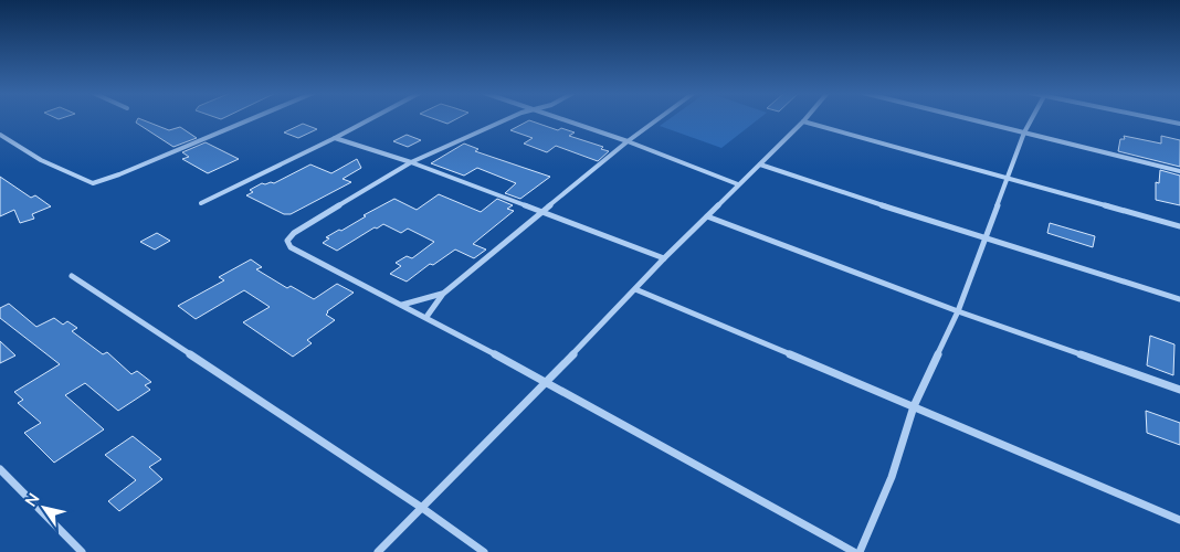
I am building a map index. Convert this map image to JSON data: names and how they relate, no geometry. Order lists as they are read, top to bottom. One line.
{"north":"top left"}
